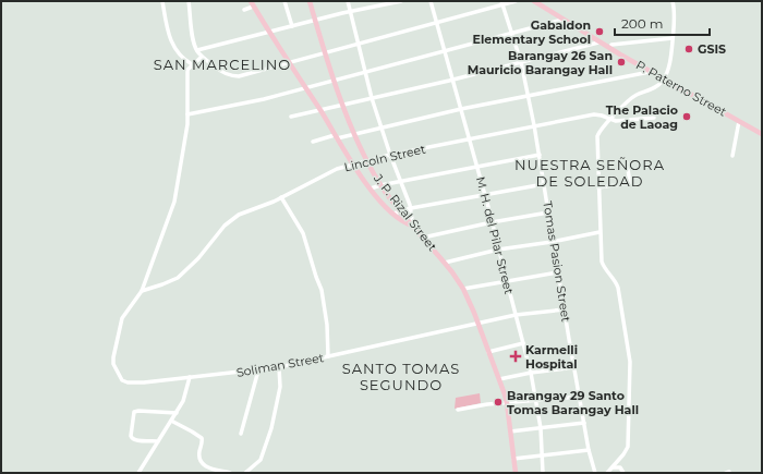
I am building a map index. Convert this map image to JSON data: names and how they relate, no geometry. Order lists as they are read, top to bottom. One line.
{"streets":{"main road":["P. Paterno Street","J. P. Rizal Street"],"street":["Lincoln Street","M. H. del Pilar Street","Tomas Pasion Street","Soliman Street"]},"crossings":[["Lincoln Street","J. P. Rizal Street"],["Lincoln Street","M. H. del Pilar Street"],["Lincoln Street","Tomas Pasion Street"],["Lincoln Street","Soliman Street"],["J. P. Rizal Street","Soliman Street"],["M. H. del Pilar Street","Soliman Street"],["Tomas Pasion Street","Soliman Street"]],"districts":["SAN MARCELINO","NUESTRA SEÑORA DE SOLEDAD","SANTO TOMAS SEGUNDO"],"places":{"other":["Gabaldon Elementary School","GSIS","Barangay 26 San Mauricio Barangay Hall","The Palacio de Laoag","Barangay 29 Santo Tomas Barangay Hall"],"health":["Karmelli Hospital"]},"scale_bar":"200 m"}
